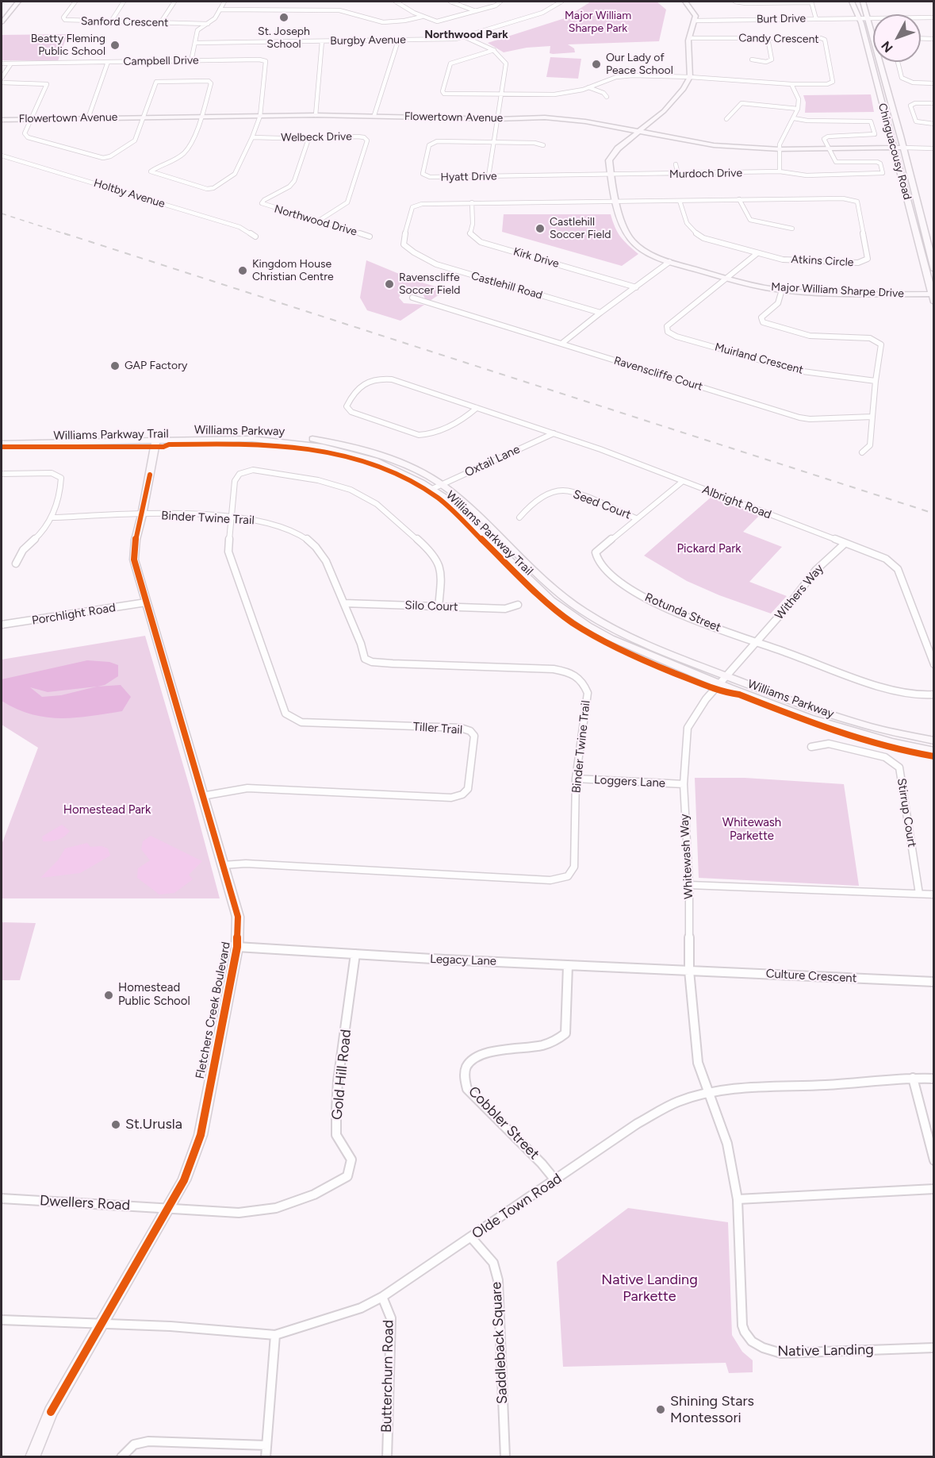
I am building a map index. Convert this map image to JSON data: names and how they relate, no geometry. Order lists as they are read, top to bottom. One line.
{"streets":{"main road":["Flowertown Avenue","Chinguacousy Road","Major William Sharpe Drive","Williams Parkway","Fletchers Creek Boulevard"],"street":["Burt Drive","Sanford Crescent","Candy Crescent","Burgby Avenue","Campbell Drive","Welbeck Drive","Murdoch Drive","Hyatt Drive","Holtby Avenue","Northwood Drive","Kirk Drive","Atkins Circle","Castlehill Road","Muirland Crescent","Ravenscliffe Court","Oxtail Lane","Albright Road","Seed Court","Binder Twine Trail","Withers Way","Silo Court","Rotunda Street","Porchlight Road","Tiller Trail","Loggers Lane","Stirrup Court","Whitewash Way","Legacy Lane","Culture Crescent","Gold Hill Road","Cobbler Street","Dwellers Road","Olde Town Road","Saddleback Square","Native Landing","Butterchurn Road"],"cycle path":["Williams Parkway Trail"]},"crossings":[["Burt Drive","Chinguacousy Road"],["Candy Crescent","Major William Sharpe Drive"],["Campbell Drive","Flowertown Avenue"],["Flowertown Avenue","Chinguacousy Road"],["Flowertown Avenue","Murdoch Drive"],["Flowertown Avenue","Major William Sharpe Drive"],["Welbeck Drive","Northwood Drive"],["Chinguacousy Road","Major William Sharpe Drive"],["Murdoch Drive","Hyatt Drive"],["Murdoch Drive","Major William Sharpe Drive"],["Hyatt Drive","Major William Sharpe Drive"],["Kirk Drive","Castlehill Road"],["Atkins Circle","Castlehill Road"],["Atkins Circle","Major William Sharpe Drive"],["Castlehill Road","Major William Sharpe Drive"],["Major William Sharpe Drive","Muirland Crescent"],["Williams Parkway","Oxtail Lane"],["Williams Parkway","Whitewash Way"],["Williams Parkway","Fletchers Creek Boulevard"],["Oxtail Lane","Albright Road"],["Albright Road","Withers Way"],["Albright Road","Rotunda Street"],["Seed Court","Rotunda Street"],["Binder Twine Trail","Silo Court"],["Binder Twine Trail","Tiller Trail"],["Binder Twine Trail","Loggers Lane"],["Binder Twine Trail","Fletchers Creek Boulevard"],["Withers Way","Rotunda Street"],["Withers Way","Whitewash Way"],["Rotunda Street","Whitewash Way"],["Porchlight Road","Fletchers Creek Boulevard"],["Tiller Trail","Fletchers Creek Boulevard"],["Loggers Lane","Whitewash Way"],["Whitewash Way","Legacy Lane"],["Whitewash Way","Culture Crescent"],["Whitewash Way","Olde Town Road"],["Whitewash Way","Native Landing"],["Legacy Lane","Culture Crescent"],["Legacy Lane","Fletchers Creek Boulevard"],["Legacy Lane","Gold Hill Road"],["Legacy Lane","Cobbler Street"],["Fletchers Creek Boulevard","Gold Hill Road"],["Fletchers Creek Boulevard","Dwellers Road"],["Fletchers Creek Boulevard","Olde Town Road"],["Gold Hill Road","Dwellers Road"],["Cobbler Street","Olde Town Road"],["Olde Town Road","Saddleback Square"],["Olde Town Road","Native Landing"],["Olde Town Road","Butterchurn Road"]],"districts":["Northwood Park"],"parks":["Major William Sharpe Park","Pickard Park","Homestead Park","Whitewash Parkette","Native Landing Parkette"],"places":["St. Joseph School","Beatty Fleming Public School","Our Lady of Peace School","Castlehill Soccer Field","Kingdom House Christian Centre","Ravenscliffe Soccer Field","GAP Factory","Homestead Public School","St.Urusla","Shining Stars Montessori"],"north":"bottom left"}
